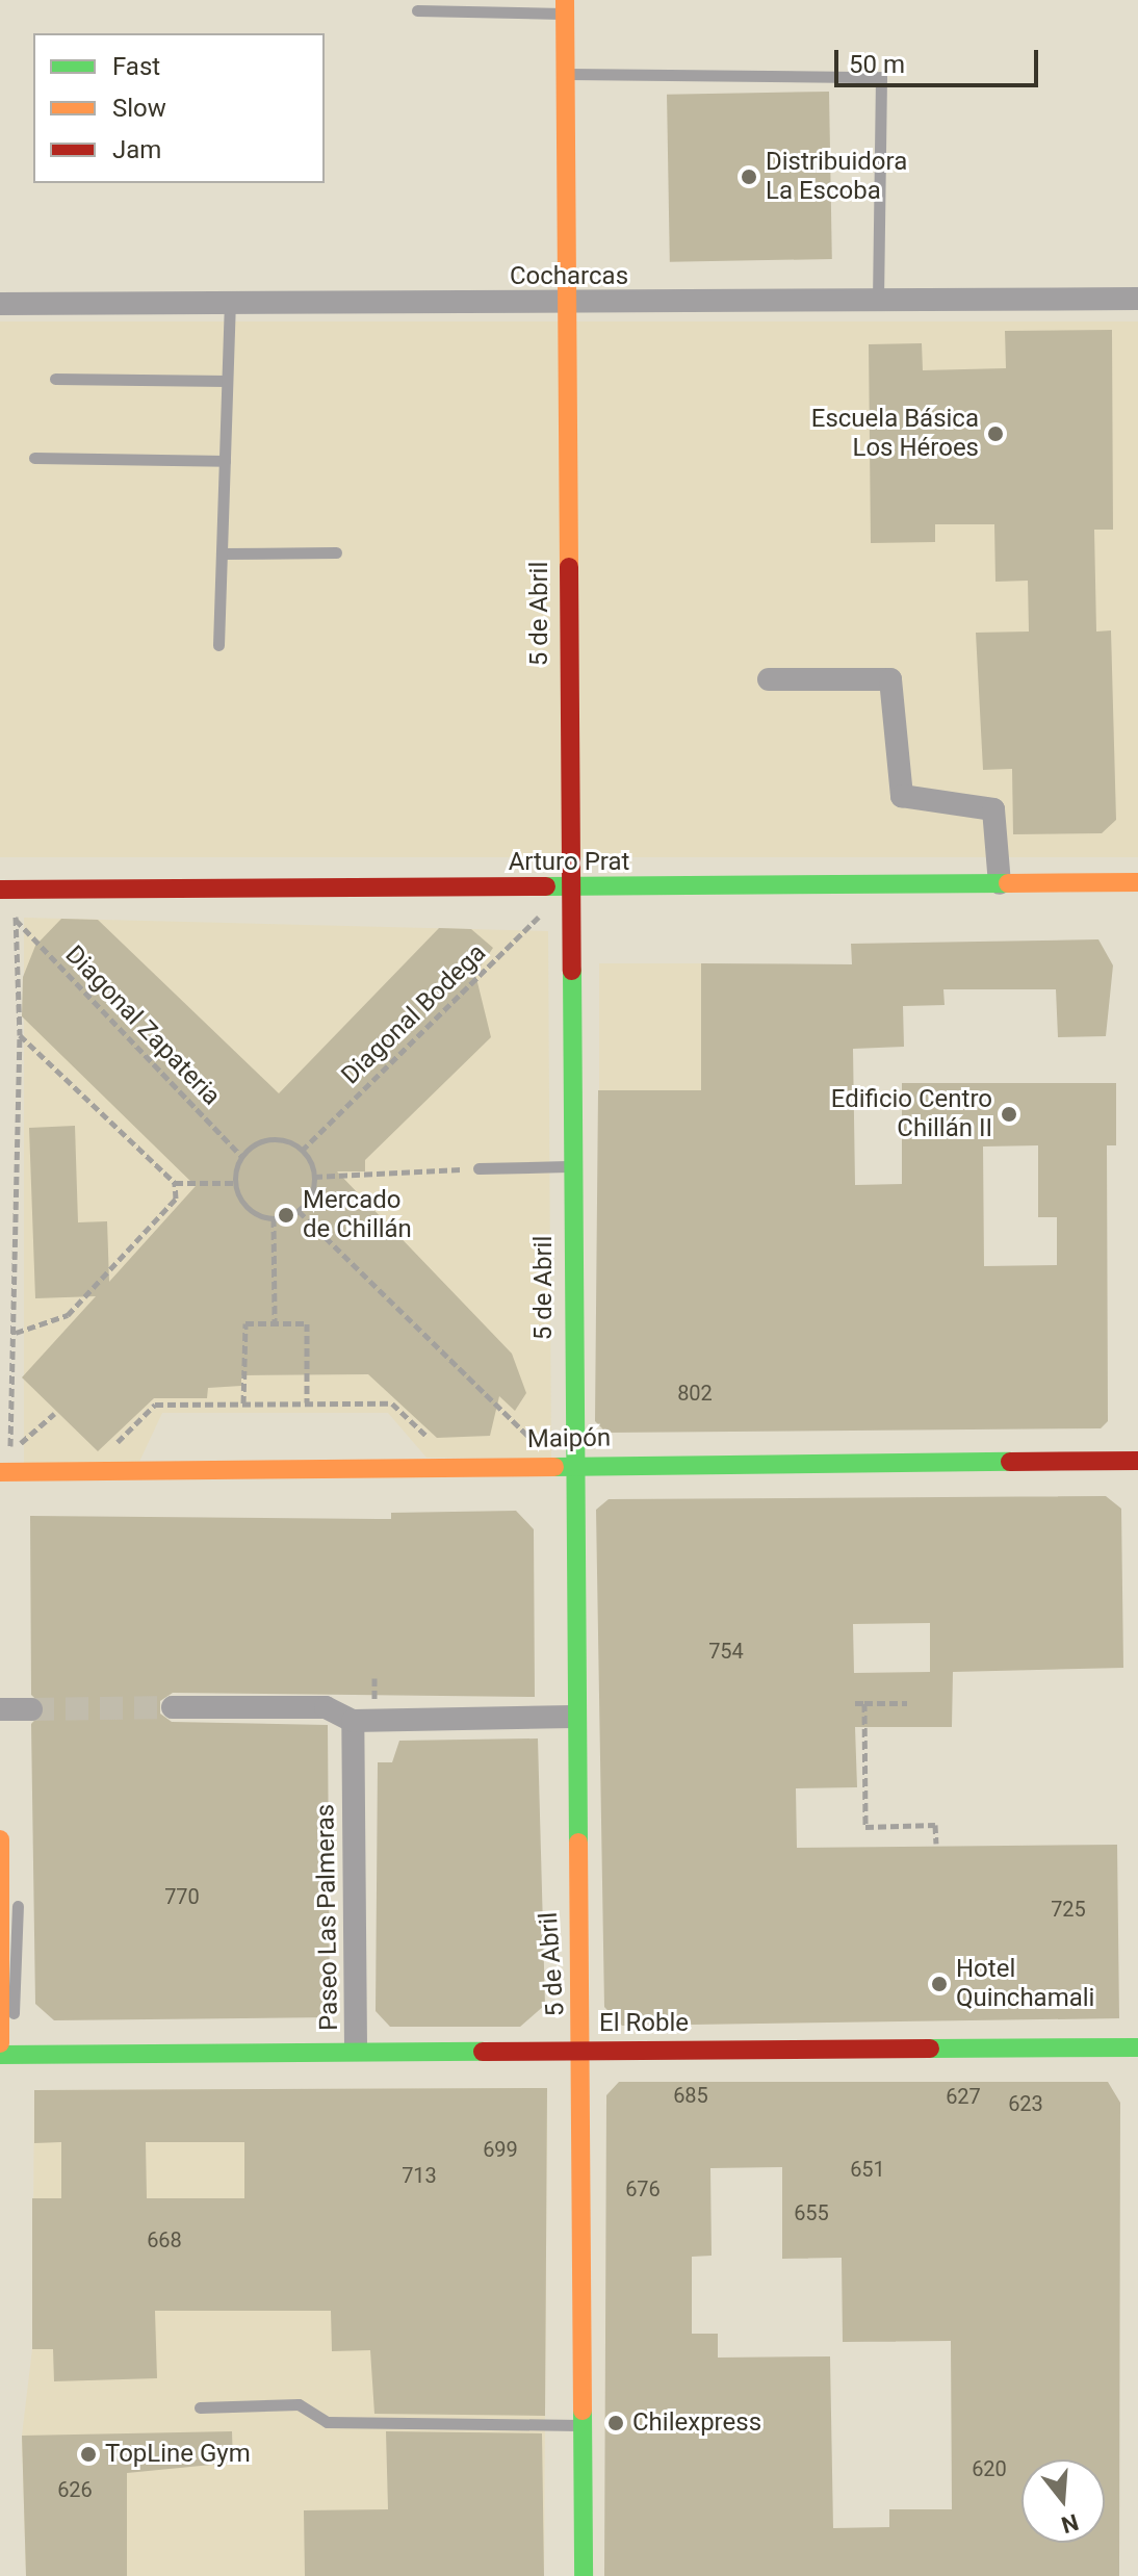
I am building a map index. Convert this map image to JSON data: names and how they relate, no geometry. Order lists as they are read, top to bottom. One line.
{"streets":{"street":["Cocharcas","5 de Abril","Arturo Prat","Maipón","Paseo Las Palmeras","El Roble"],"path":["Diagonal Bodega","Diagonal Zapateria"]},"crossings":[["Cocharcas","5 de Abril"],["5 de Abril","Arturo Prat"],["5 de Abril","Maipón"],["5 de Abril","El Roble"],["Diagonal Bodega","Diagonal Zapateria"],["Paseo Las Palmeras","El Roble"]],"places":["Distribuidora La Escoba","Escuela Básica Los Héroes","Edificio Centro Chillán II","Mercado de Chillán","Hotel Quinchamali","Chilexpress","TopLine Gym"],"house_numbers":["802","754","770","725","685","627","623","699","651","713","676","655","668","620","626"],"legend":["Fast","Slow","Jam"],"scale_bar":"50 m","north":"bottom"}
